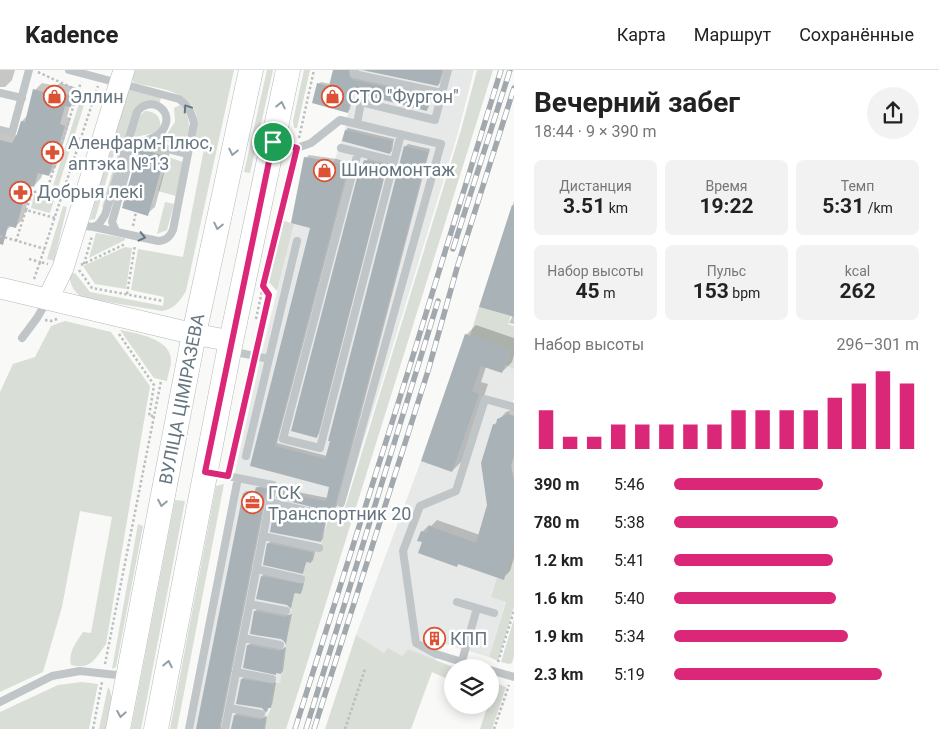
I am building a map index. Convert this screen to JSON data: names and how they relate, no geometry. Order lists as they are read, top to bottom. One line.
{"streets":{"main road":["ВУЛІЦА ЦІМІРАЗЕВА"]},"places":{"shop":["Эллин","СТО \"Фургон\"","Шиномонтаж"],"pharmacy":["Аленфарм-Плюс, аптэка №13","Добрыя лекі"],"office":["ГСК Транспортник 20"],"building":["КПП"]},"page":{"header":"Kadence","nav":["Карта","Маршрут","Сохранённые"],"heading":["Вечерний забег","18:44 · 9 × 390 m"],"stats":[["Дистанция","3.51 km"],["Время","19:22"],["Темп","5:31 /km"],["Набор высоты","45 m"],["Пульс","153 bpm"],["kcal","262"]],"chart":["Набор высоты","296–301 m"],"list":[{"name":"390 m","note":"5:46"},{"name":"780 m","note":"5:38"},{"name":"1.2 km","note":"5:41"},{"name":"1.6 km","note":"5:40"},{"name":"1.9 km","note":"5:34"},{"name":"2.3 km","note":"5:19"}]}}
